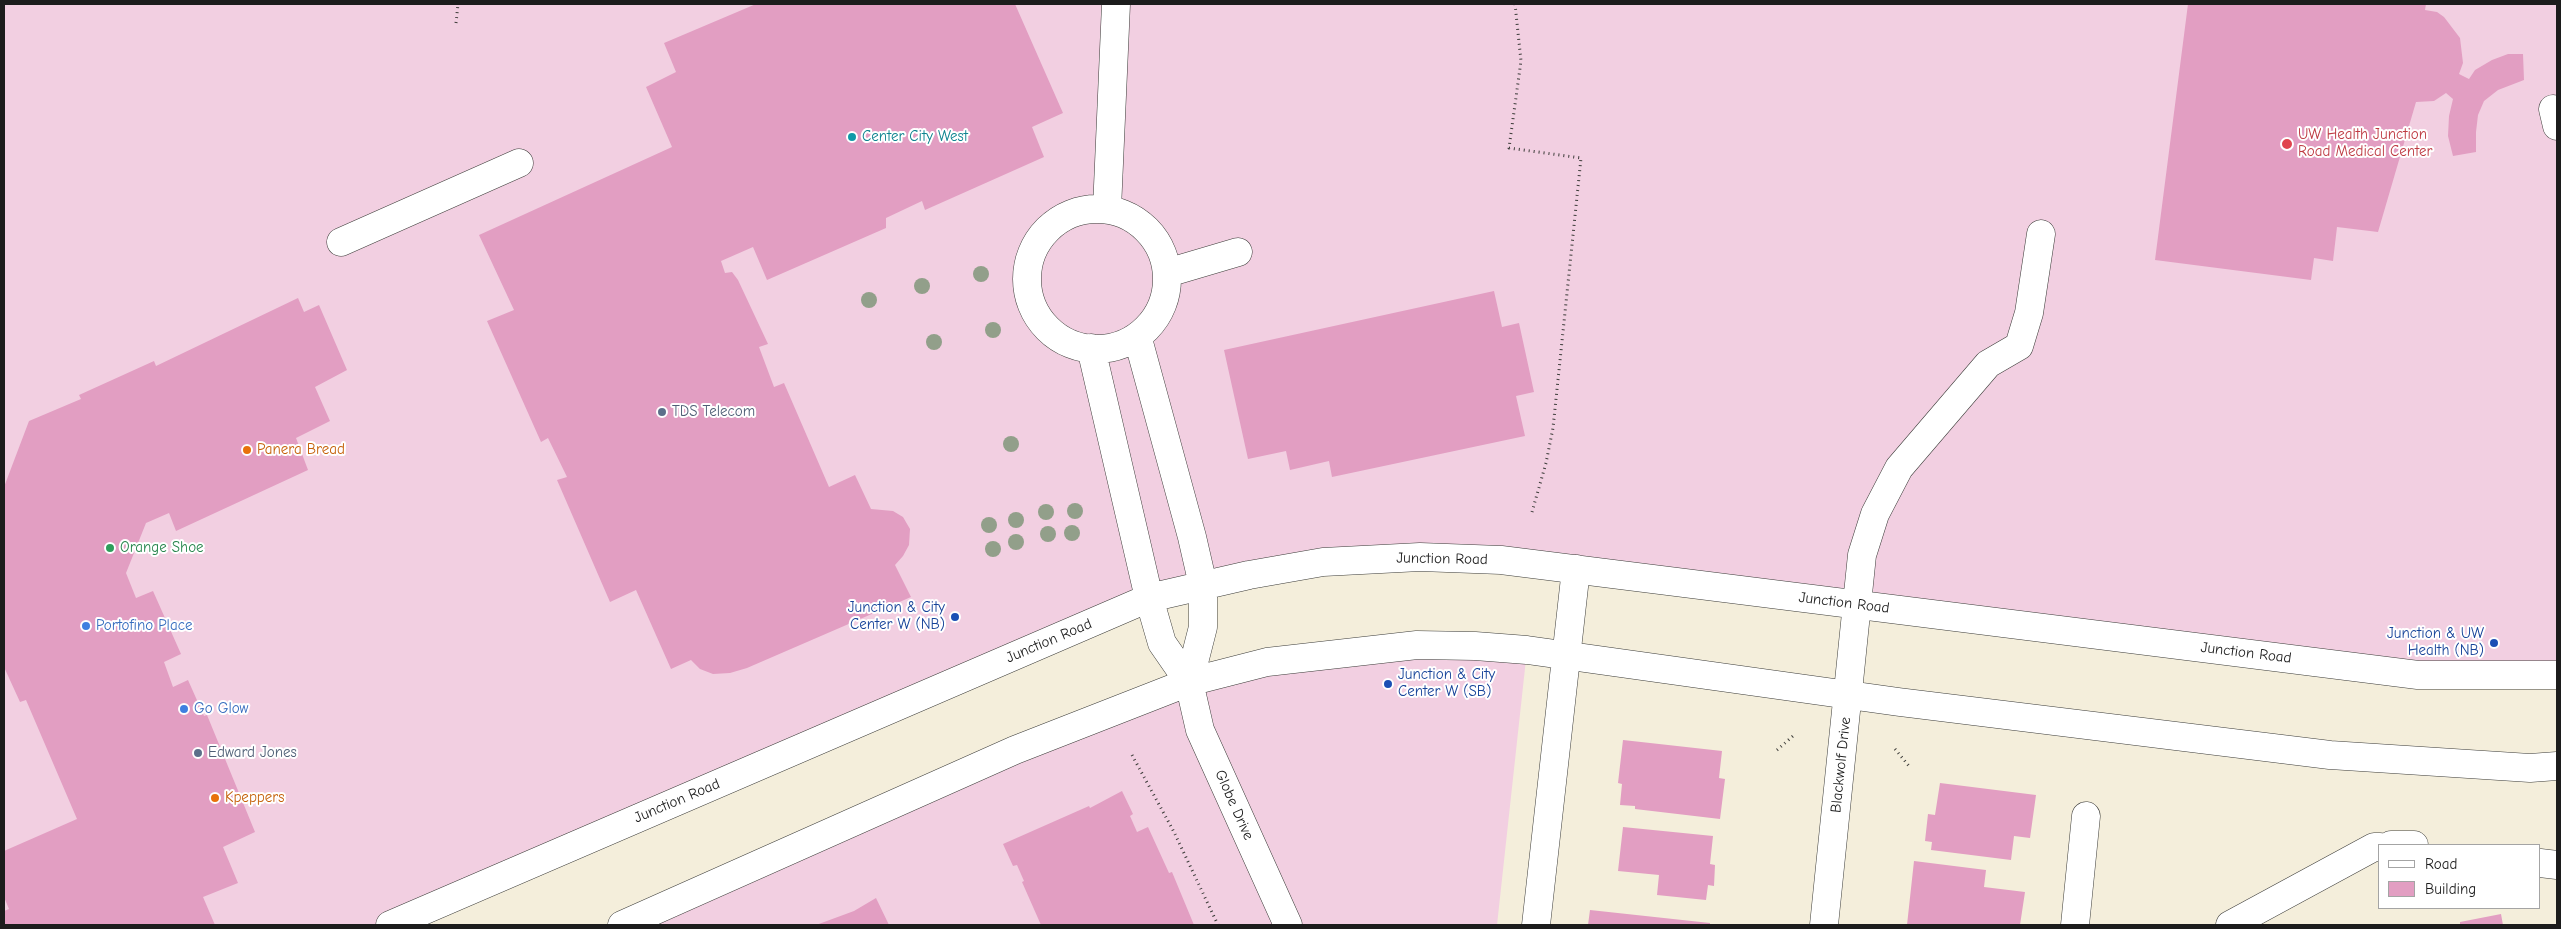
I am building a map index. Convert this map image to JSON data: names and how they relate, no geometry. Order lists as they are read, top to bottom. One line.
{"streets":{"street":["Junction Road","Blackwolf Drive","Globe Drive"]},"crossings":[["Junction Road","Blackwolf Drive"]],"places":["Center City West","UW Health Junction Road Medical Center","TDS Telecom","Panera Bread","Orange Shoe","Junction & City Center W (NB)","Portofino Place","Junction & UW Health (NB)","Junction & City Center W (SB)","Go Glow","Edward Jones","Kpeppers"],"legend":["Road","Building"]}
